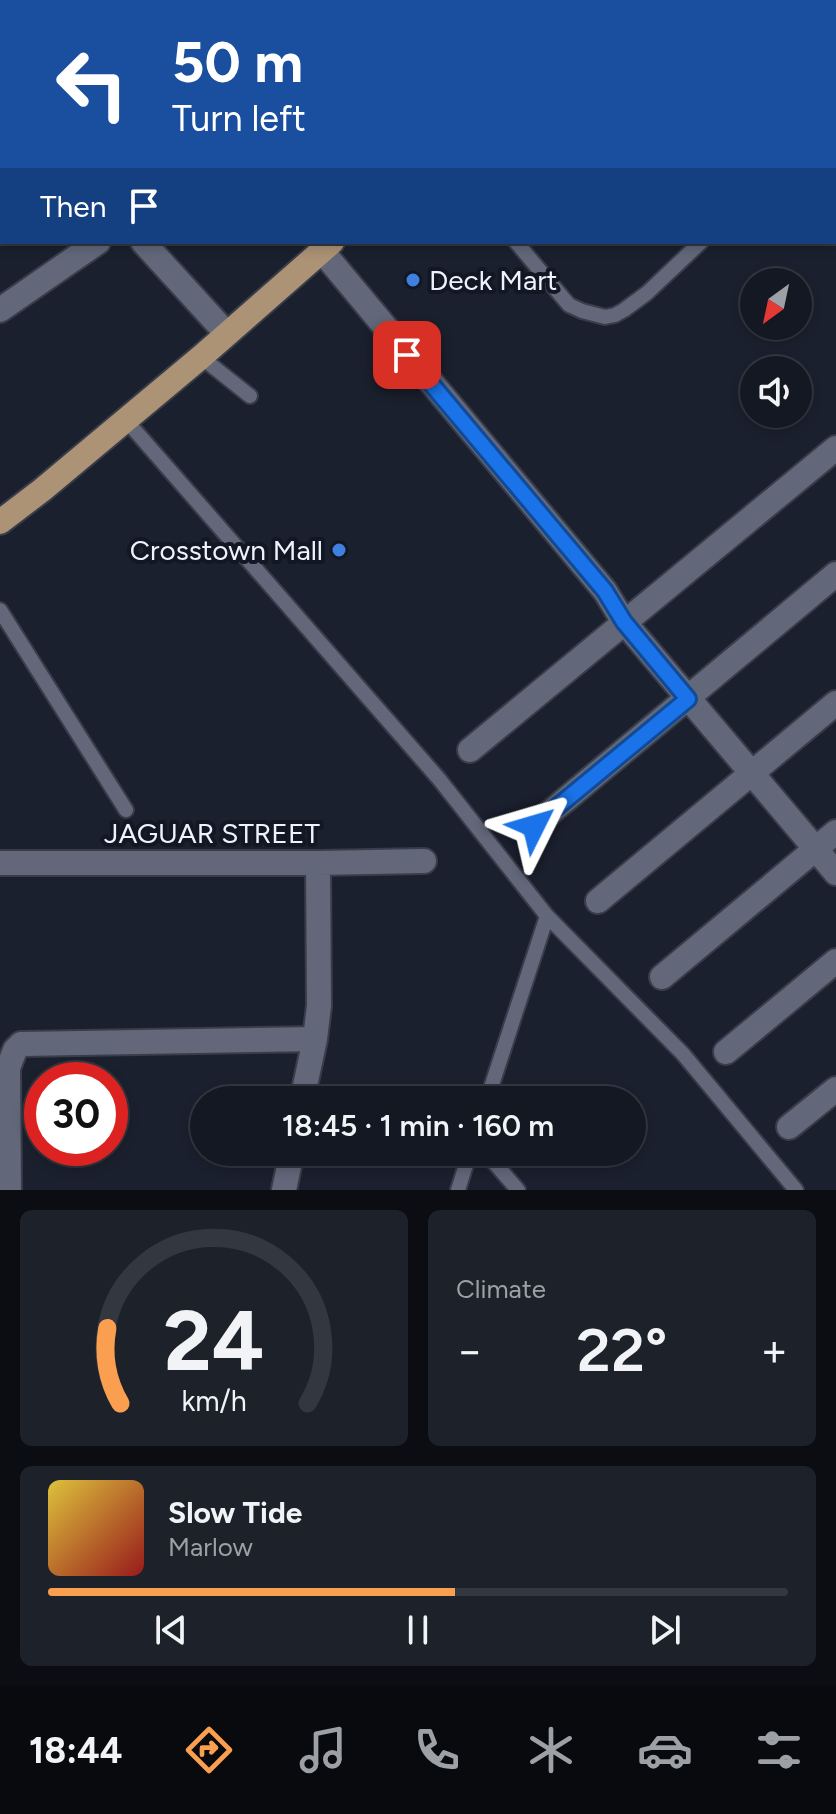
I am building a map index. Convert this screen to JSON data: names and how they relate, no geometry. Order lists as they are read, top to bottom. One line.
{"streets":{"street":["JAGUAR STREET"]},"places":["Deck Mart","Crosstown Mall"],"north":"bottom left","page":{"turn":["50 m","Turn left"],"then":"Then","limit":"30","trip":"18:45 · 1 min · 160 m","tile":"Climate","heat":["−","22°","+"],"song":["Slow Tide","Marlow"],"tabs":"18:44","gauge":["24","km/h"]}}
